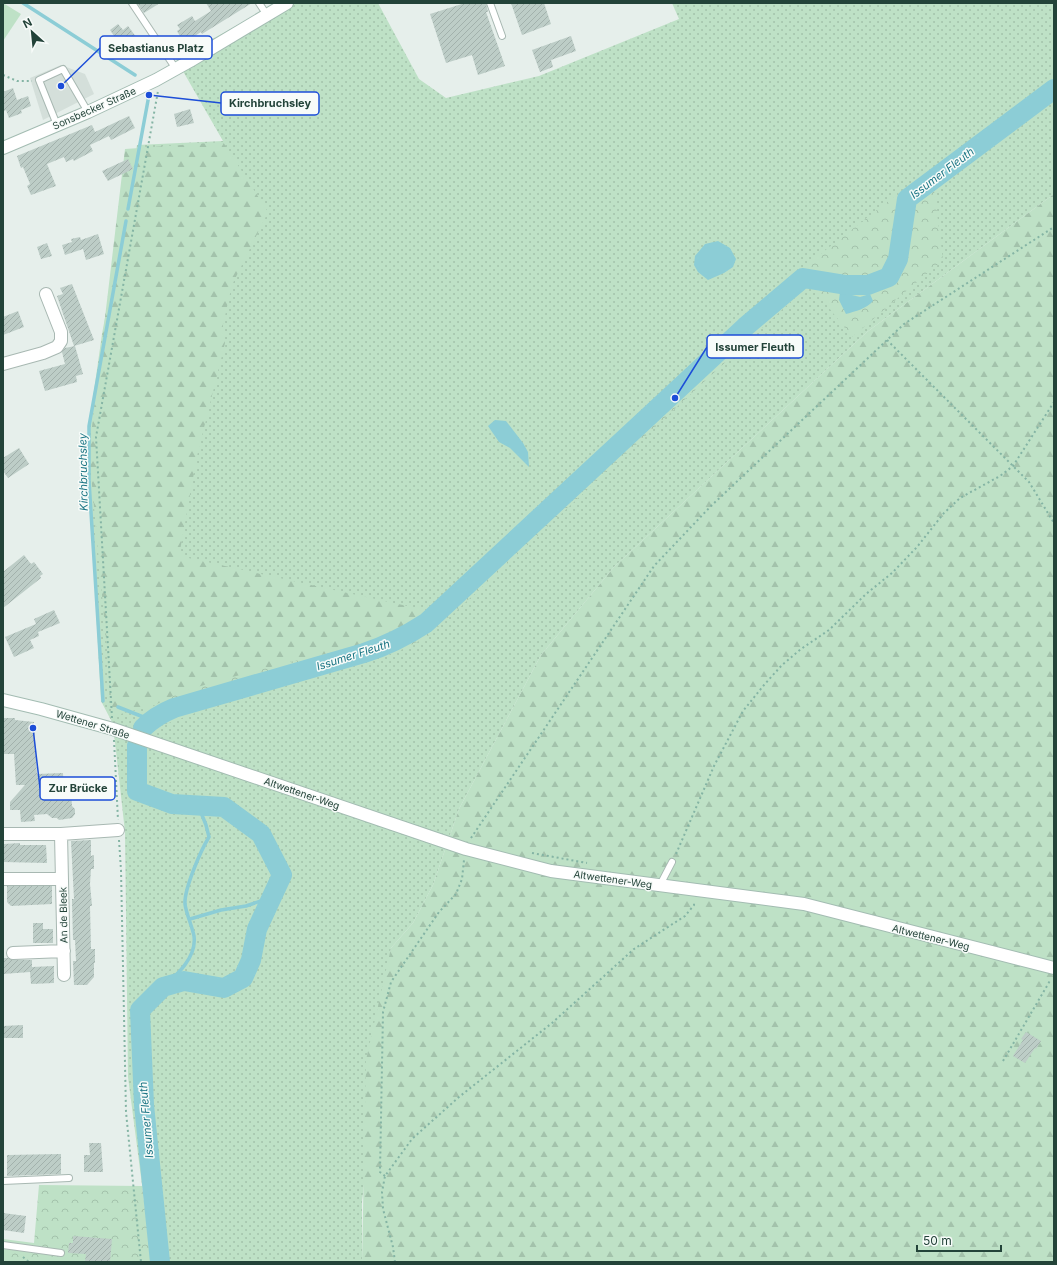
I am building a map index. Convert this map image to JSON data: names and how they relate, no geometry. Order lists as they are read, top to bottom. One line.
{"streets":{"street":["Sonsbecker Straße","Wettener Straße","Altwettener-Weg","An de Bleek"]},"crossings":[["Wettener Straße","Altwettener-Weg"]],"water":["Issumer Fleuth","Kirchbruchsley"],"places":["Sebastianus Platz","Kirchbruchsley","Issumer Fleuth","Zur Brücke"],"scale_bar":"50 m","north":"top left"}
